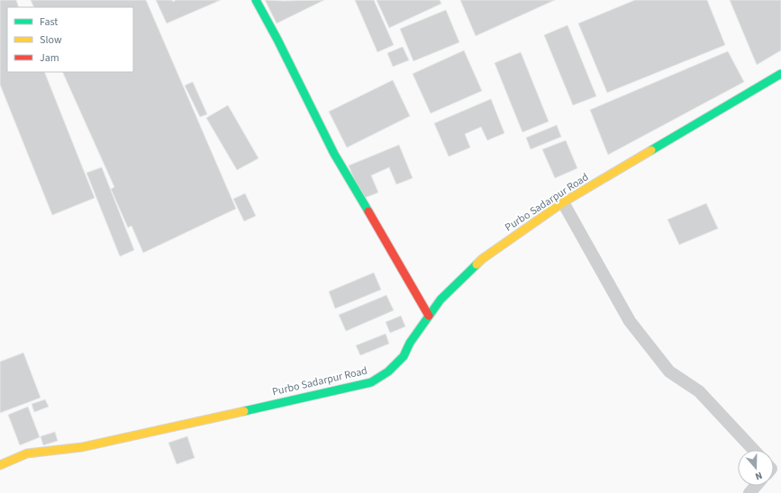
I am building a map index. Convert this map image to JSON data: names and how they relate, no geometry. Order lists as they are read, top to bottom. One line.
{"streets":{"street":["Purbo Sadarpur Road"]},"legend":["Fast","Slow","Jam"],"north":"bottom"}
